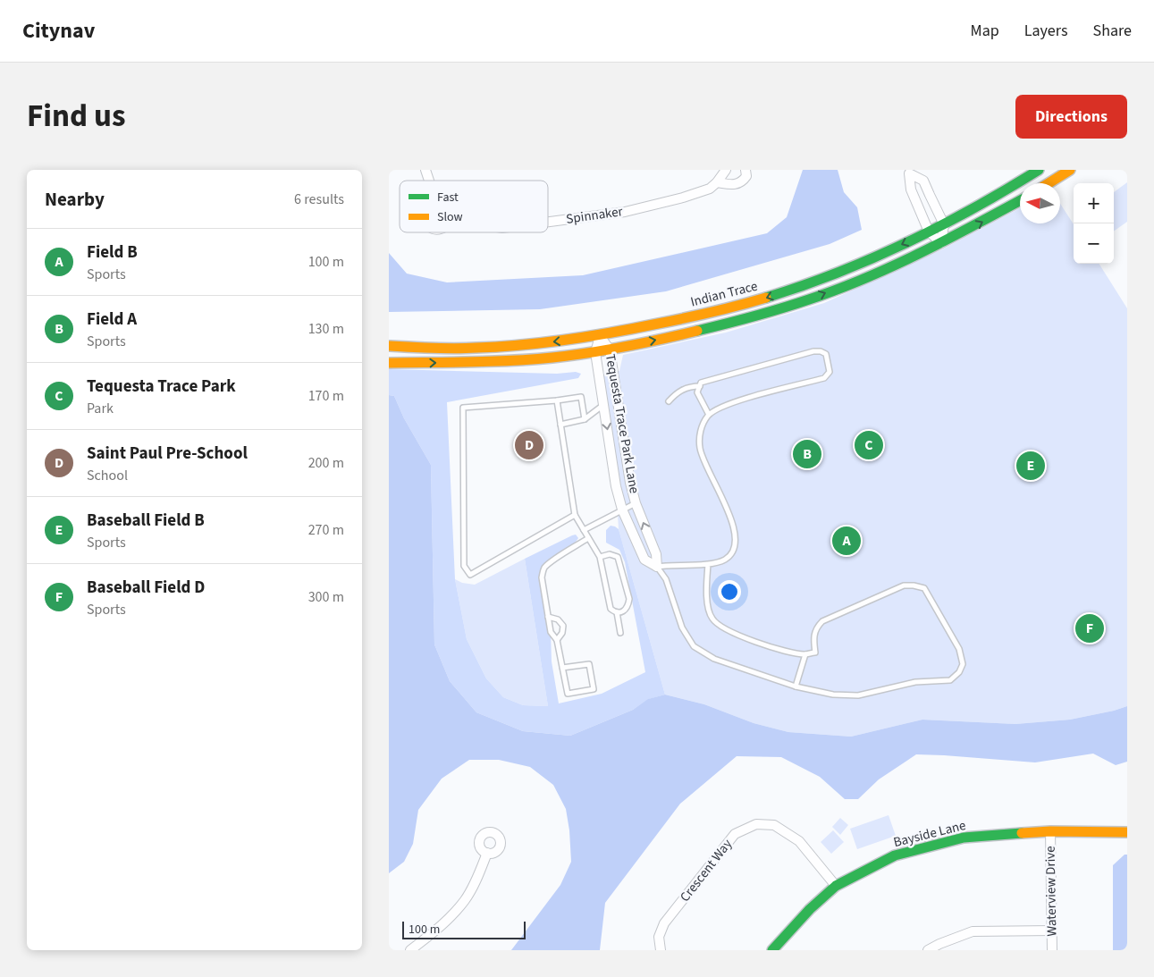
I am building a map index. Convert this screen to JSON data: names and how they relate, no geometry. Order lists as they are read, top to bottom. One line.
{"streets":{"main road":["Indian Trace","Bayside Lane"],"street":["Spinnaker","Tequesta Trace Park Lane","Crescent Way","Waterview Drive"]},"crossings":[["Indian Trace","Tequesta Trace Park Lane"],["Bayside Lane","Crescent Way"],["Bayside Lane","Waterview Drive"]],"legend":["Fast","Slow"],"scale_bar":"100 m","north":"left","page":{"header":"Citynav","nav":["Map","Layers","Share"],"title":"Find us","buttons":"Directions","heading":["Nearby","6 results"],"map_buttons":["+","−"],"list":[{"mark":"A","name":"Field B","note":"Sports","value":"100 m"},{"mark":"B","name":"Field A","note":"Sports","value":"130 m"},{"mark":"C","name":"Tequesta Trace Park","note":"Park","value":"170 m"},{"mark":"D","name":"Saint Paul Pre-School","note":"School","value":"200 m"},{"mark":"E","name":"Baseball Field B","note":"Sports","value":"270 m"},{"mark":"F","name":"Baseball Field D","note":"Sports","value":"300 m"}],"pins":["C","D","B","E","A","F"],"scale":"100 m"}}
